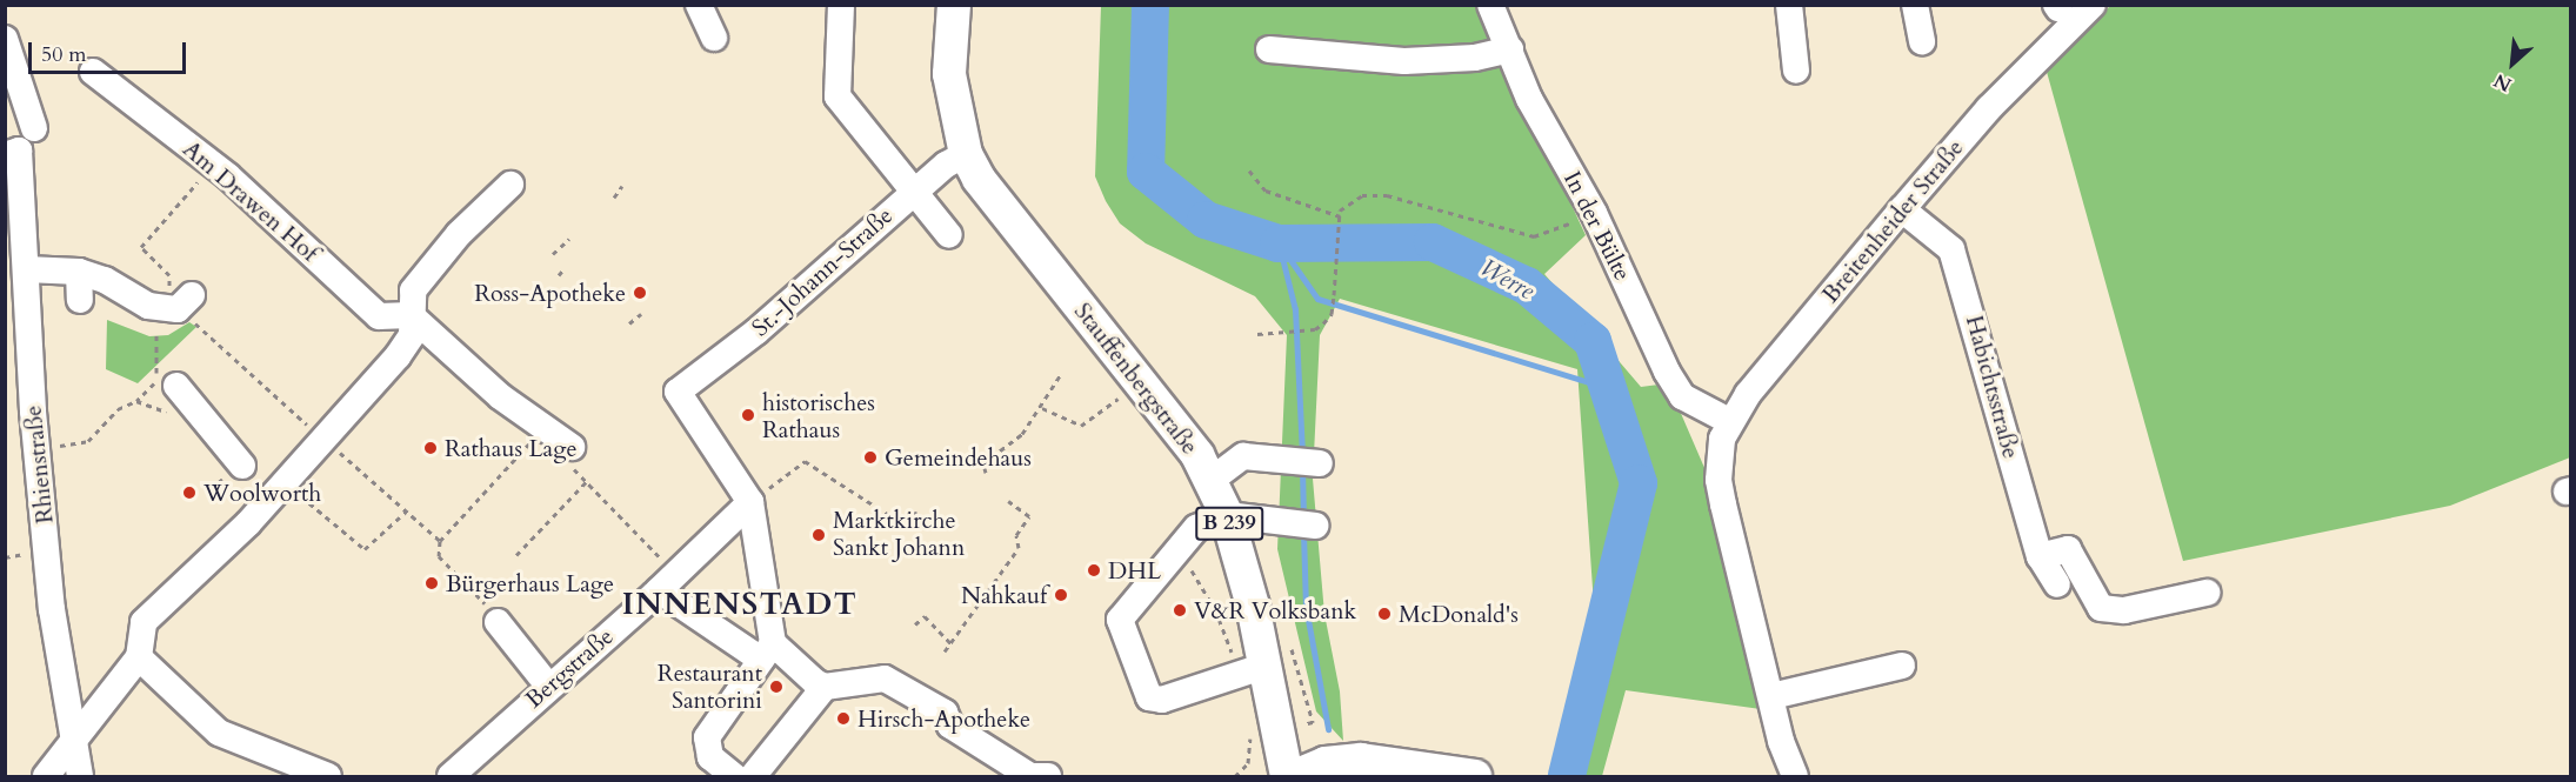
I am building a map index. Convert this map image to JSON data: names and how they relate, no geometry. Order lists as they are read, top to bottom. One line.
{"streets":{"main road":["Stauffenbergstraße","B 239"],"street":["Am Drawen Hof","Breitenheider Straße","In der Bülte","St.-Johann-Straße","Habichtsstraße","Rhienstraße","Bergstraße"]},"crossings":[["Breitenheider Straße","In der Bülte"],["Breitenheider Straße","Habichtsstraße"],["St.-Johann-Straße","Stauffenbergstraße"],["St.-Johann-Straße","Bergstraße"]],"districts":["INNENSTADT"],"water":["Werre"],"places":["Ross-Apotheke","historisches Rathaus","Rathaus Lage","Gemeindehaus","Woolworth","Marktkirche Sankt Johann","DHL","Bürgerhaus Lage","Nahkauf","V&R Volksbank","McDonald's","Restaurant Santorini","Hirsch-Apotheke"],"scale_bar":"50 m","north":"bottom left"}
